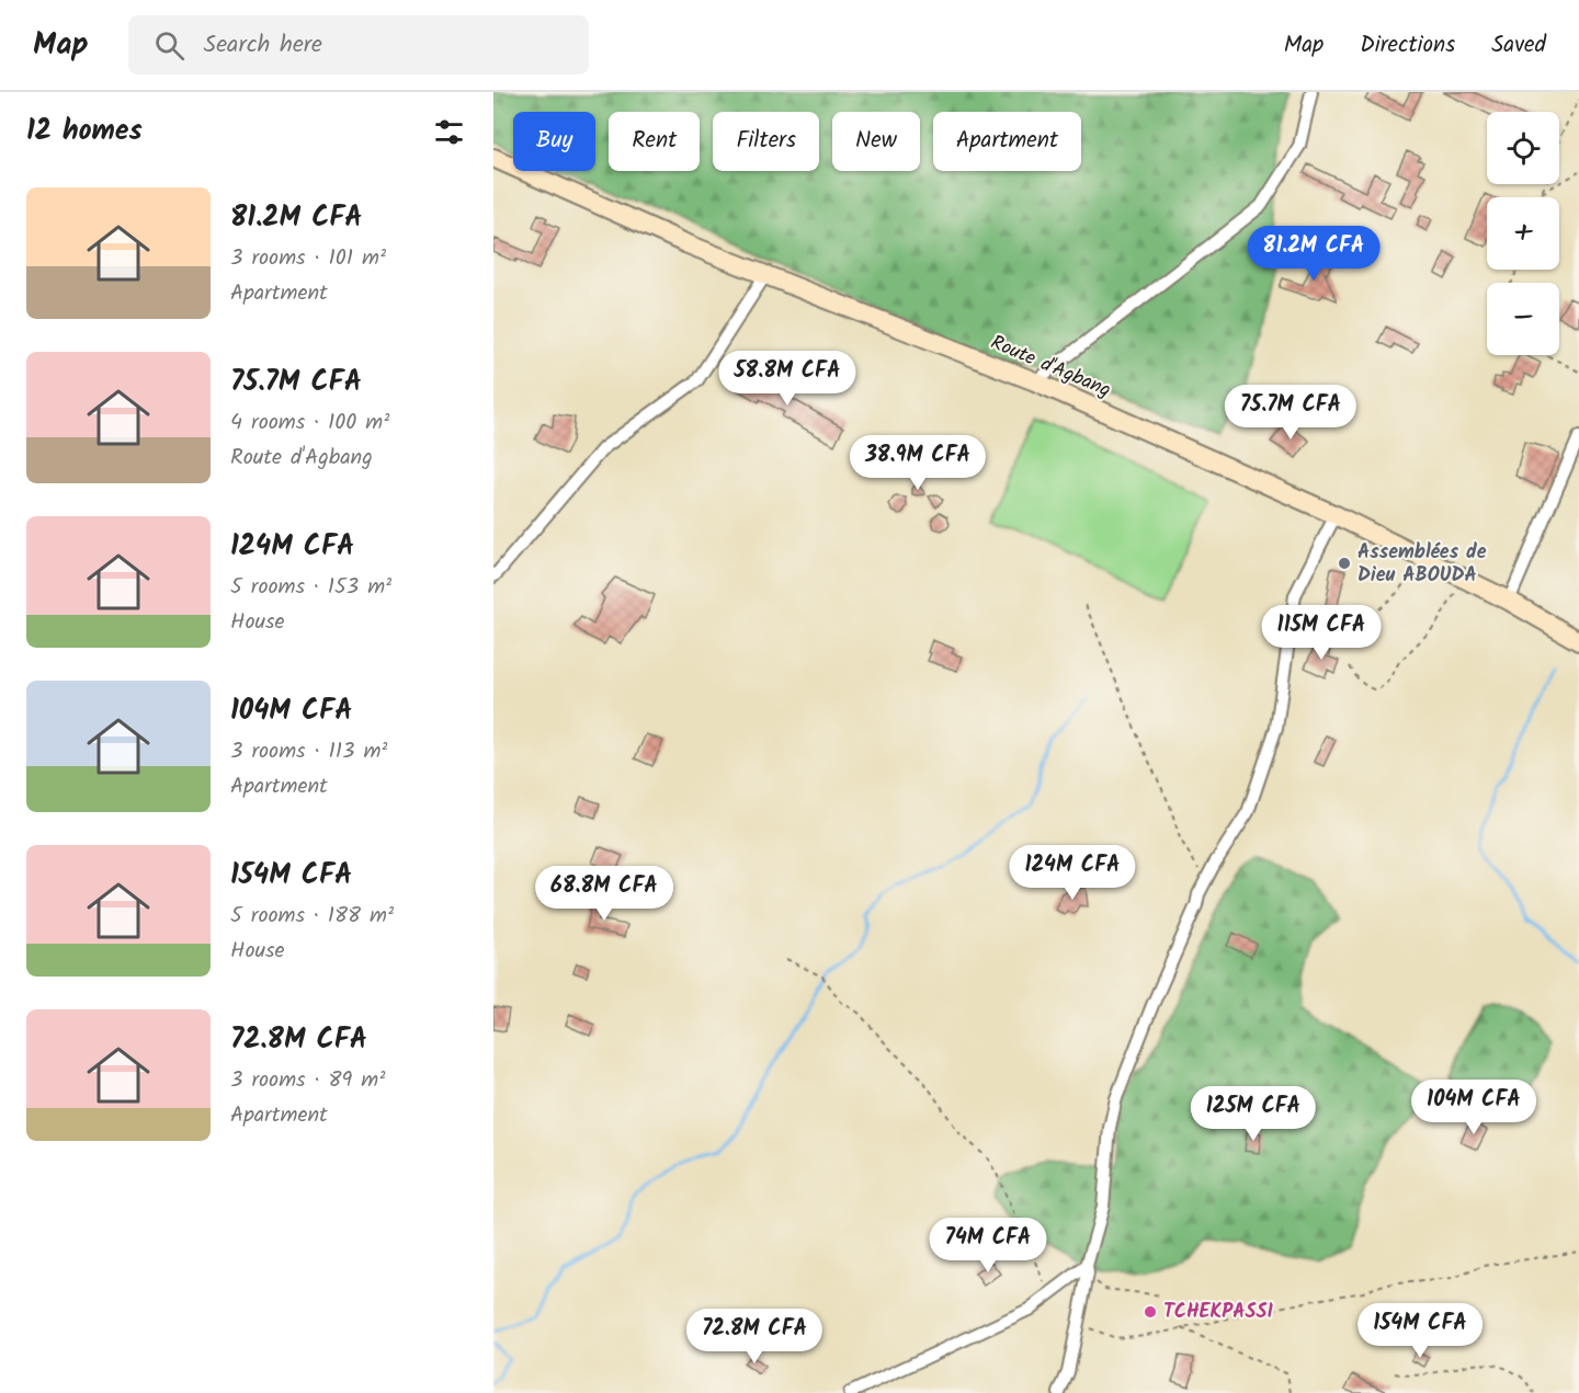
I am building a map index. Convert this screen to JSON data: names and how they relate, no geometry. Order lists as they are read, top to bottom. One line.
{"streets":{"main road":["Route d'Agbang"]},"places":["Assemblées de Dieu ABOUDA","TCHEKPASSI"],"page":{"header":"Map","search":"Search here","nav":["Map","Directions","Saved"],"heading":"12 homes","map_buttons":["+","−"],"chip":["Buy","Rent","Filters","New","Apartment"],"list":[{"name":"81.2M CFA","note":"3 rooms · 101 m² · Apartment"},{"name":"75.7M CFA","note":"4 rooms · 100 m² · Route d'Agbang"},{"name":"124M CFA","note":"5 rooms · 153 m² · House"},{"name":"104M CFA","note":"3 rooms · 113 m² · Apartment"},{"name":"154M CFA","note":"5 rooms · 188 m² · House"},{"name":"72.8M CFA","note":"3 rooms · 89 m² · Apartment"}],"price":["81.2M CFA","58.8M CFA","75.7M CFA","38.9M CFA","115M CFA","124M CFA","68.8M CFA","104M CFA","125M CFA","74M CFA","154M CFA","72.8M CFA"]}}
